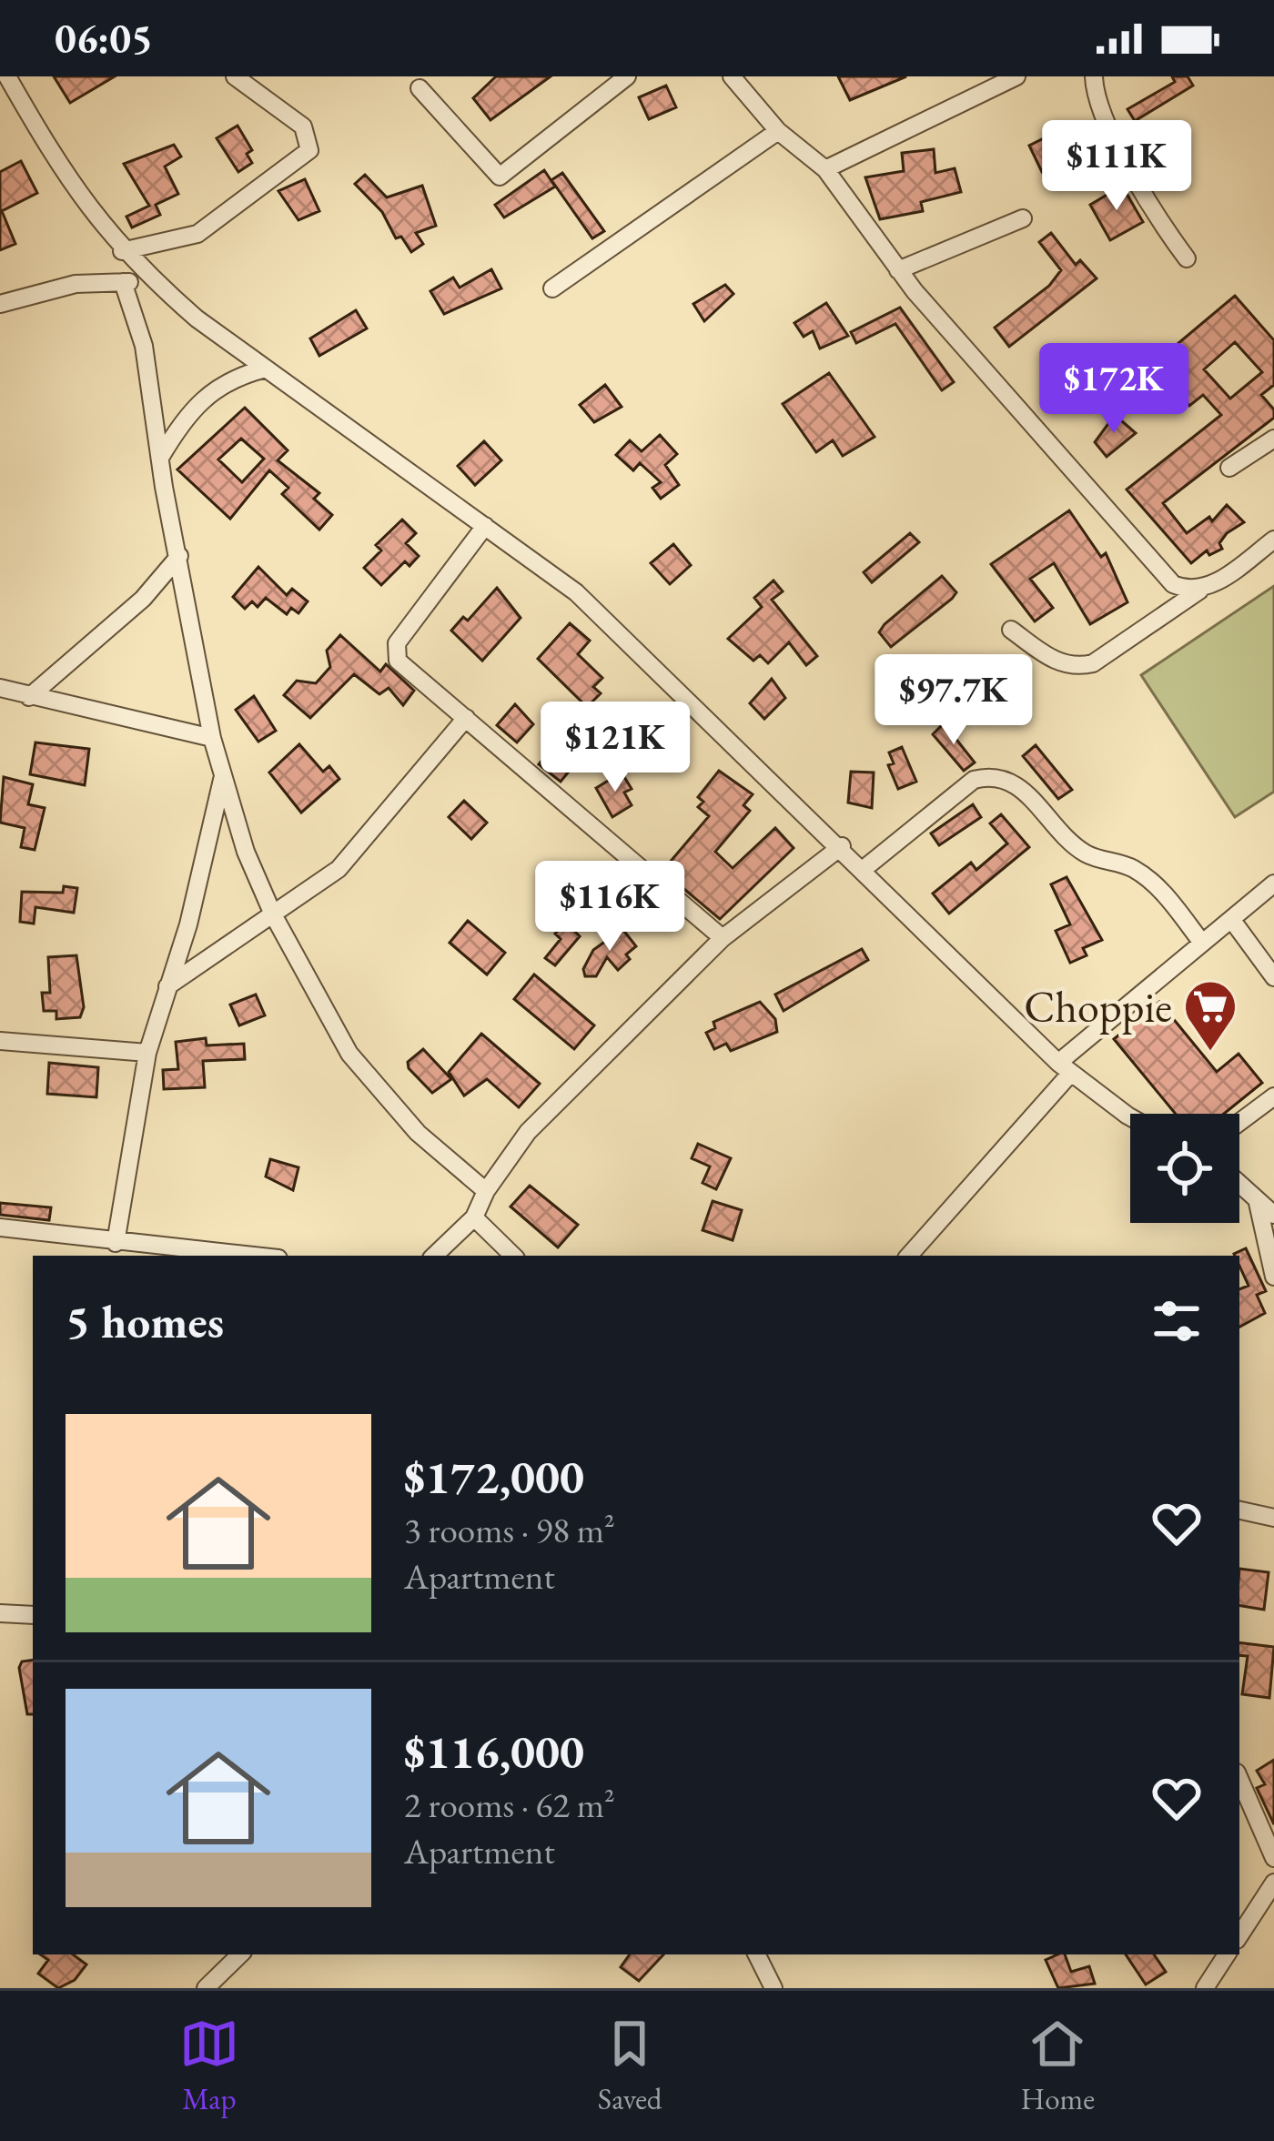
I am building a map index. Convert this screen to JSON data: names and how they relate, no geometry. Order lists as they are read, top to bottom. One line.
{"places":{"supermarket":["Choppie"]},"page":{"status":"06:05","price":["$111K","$172K","$97.7K","$121K","$116K"],"heading":"5 homes","list":[{"name":"$172,000","note":"3 rooms · 98 m² · Apartment"},{"name":"$116,000","note":"2 rooms · 62 m² · Apartment"}],"tabs":["Map","Saved","Home"]}}
